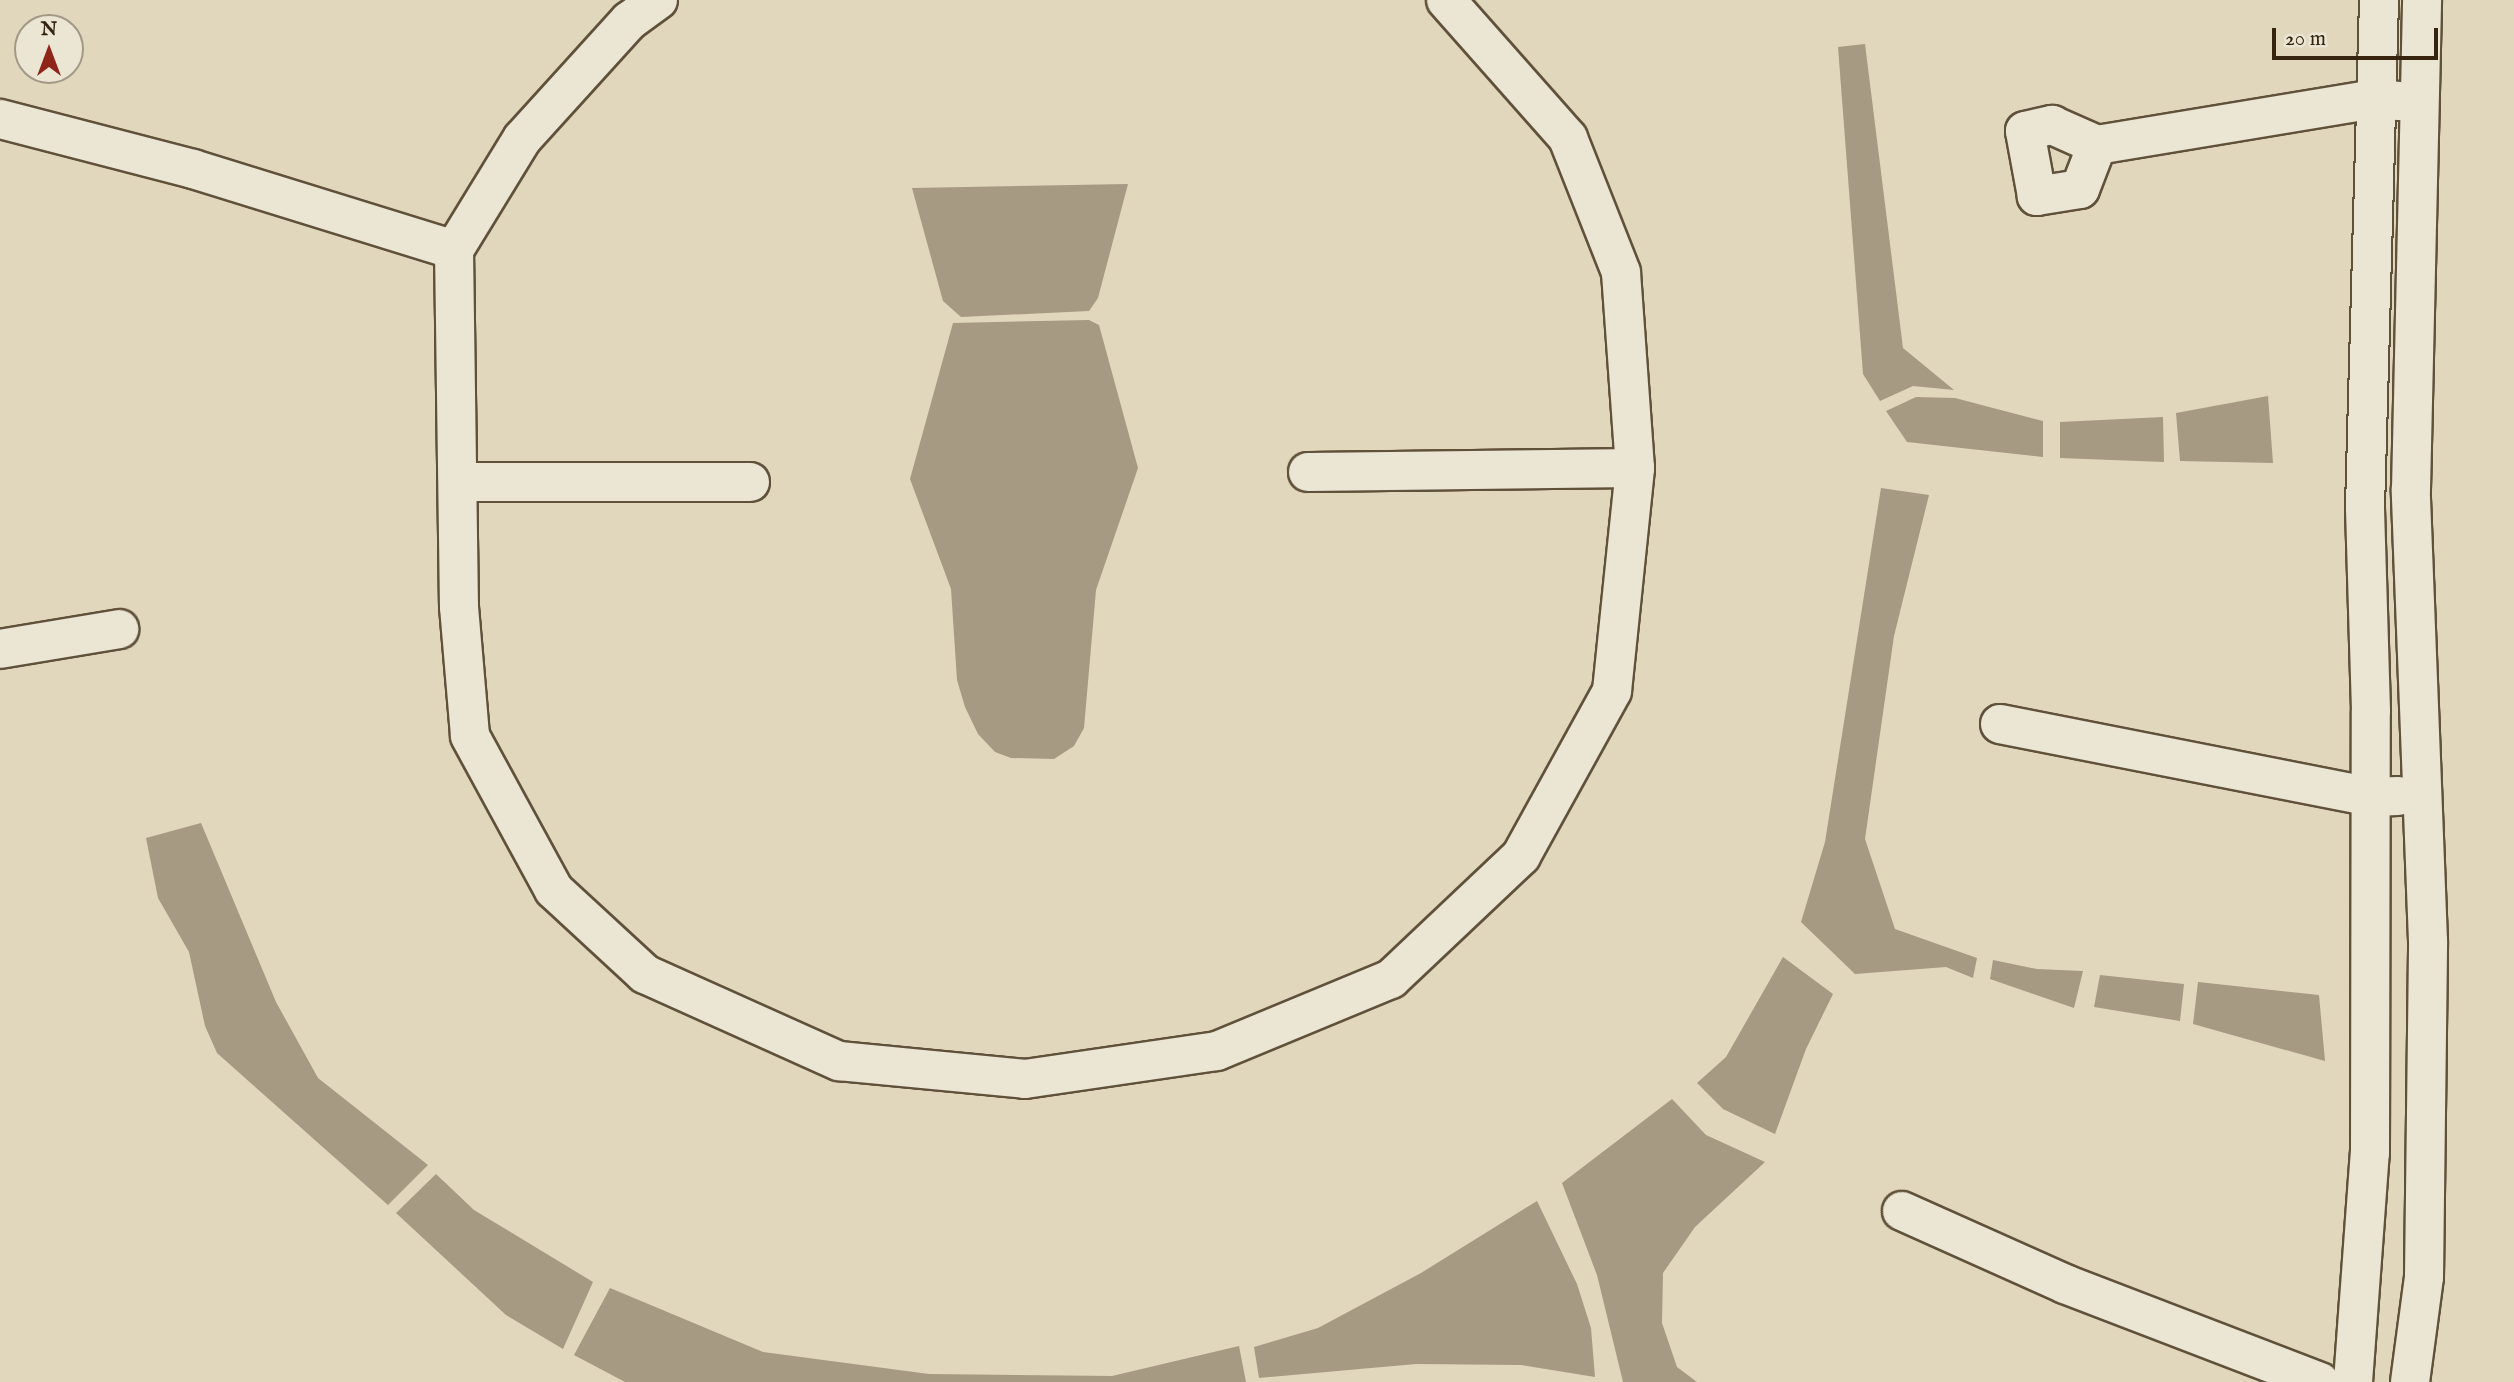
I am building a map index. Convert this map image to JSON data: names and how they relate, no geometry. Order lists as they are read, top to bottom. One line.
{"scale_bar":"20 m","north":"top"}
